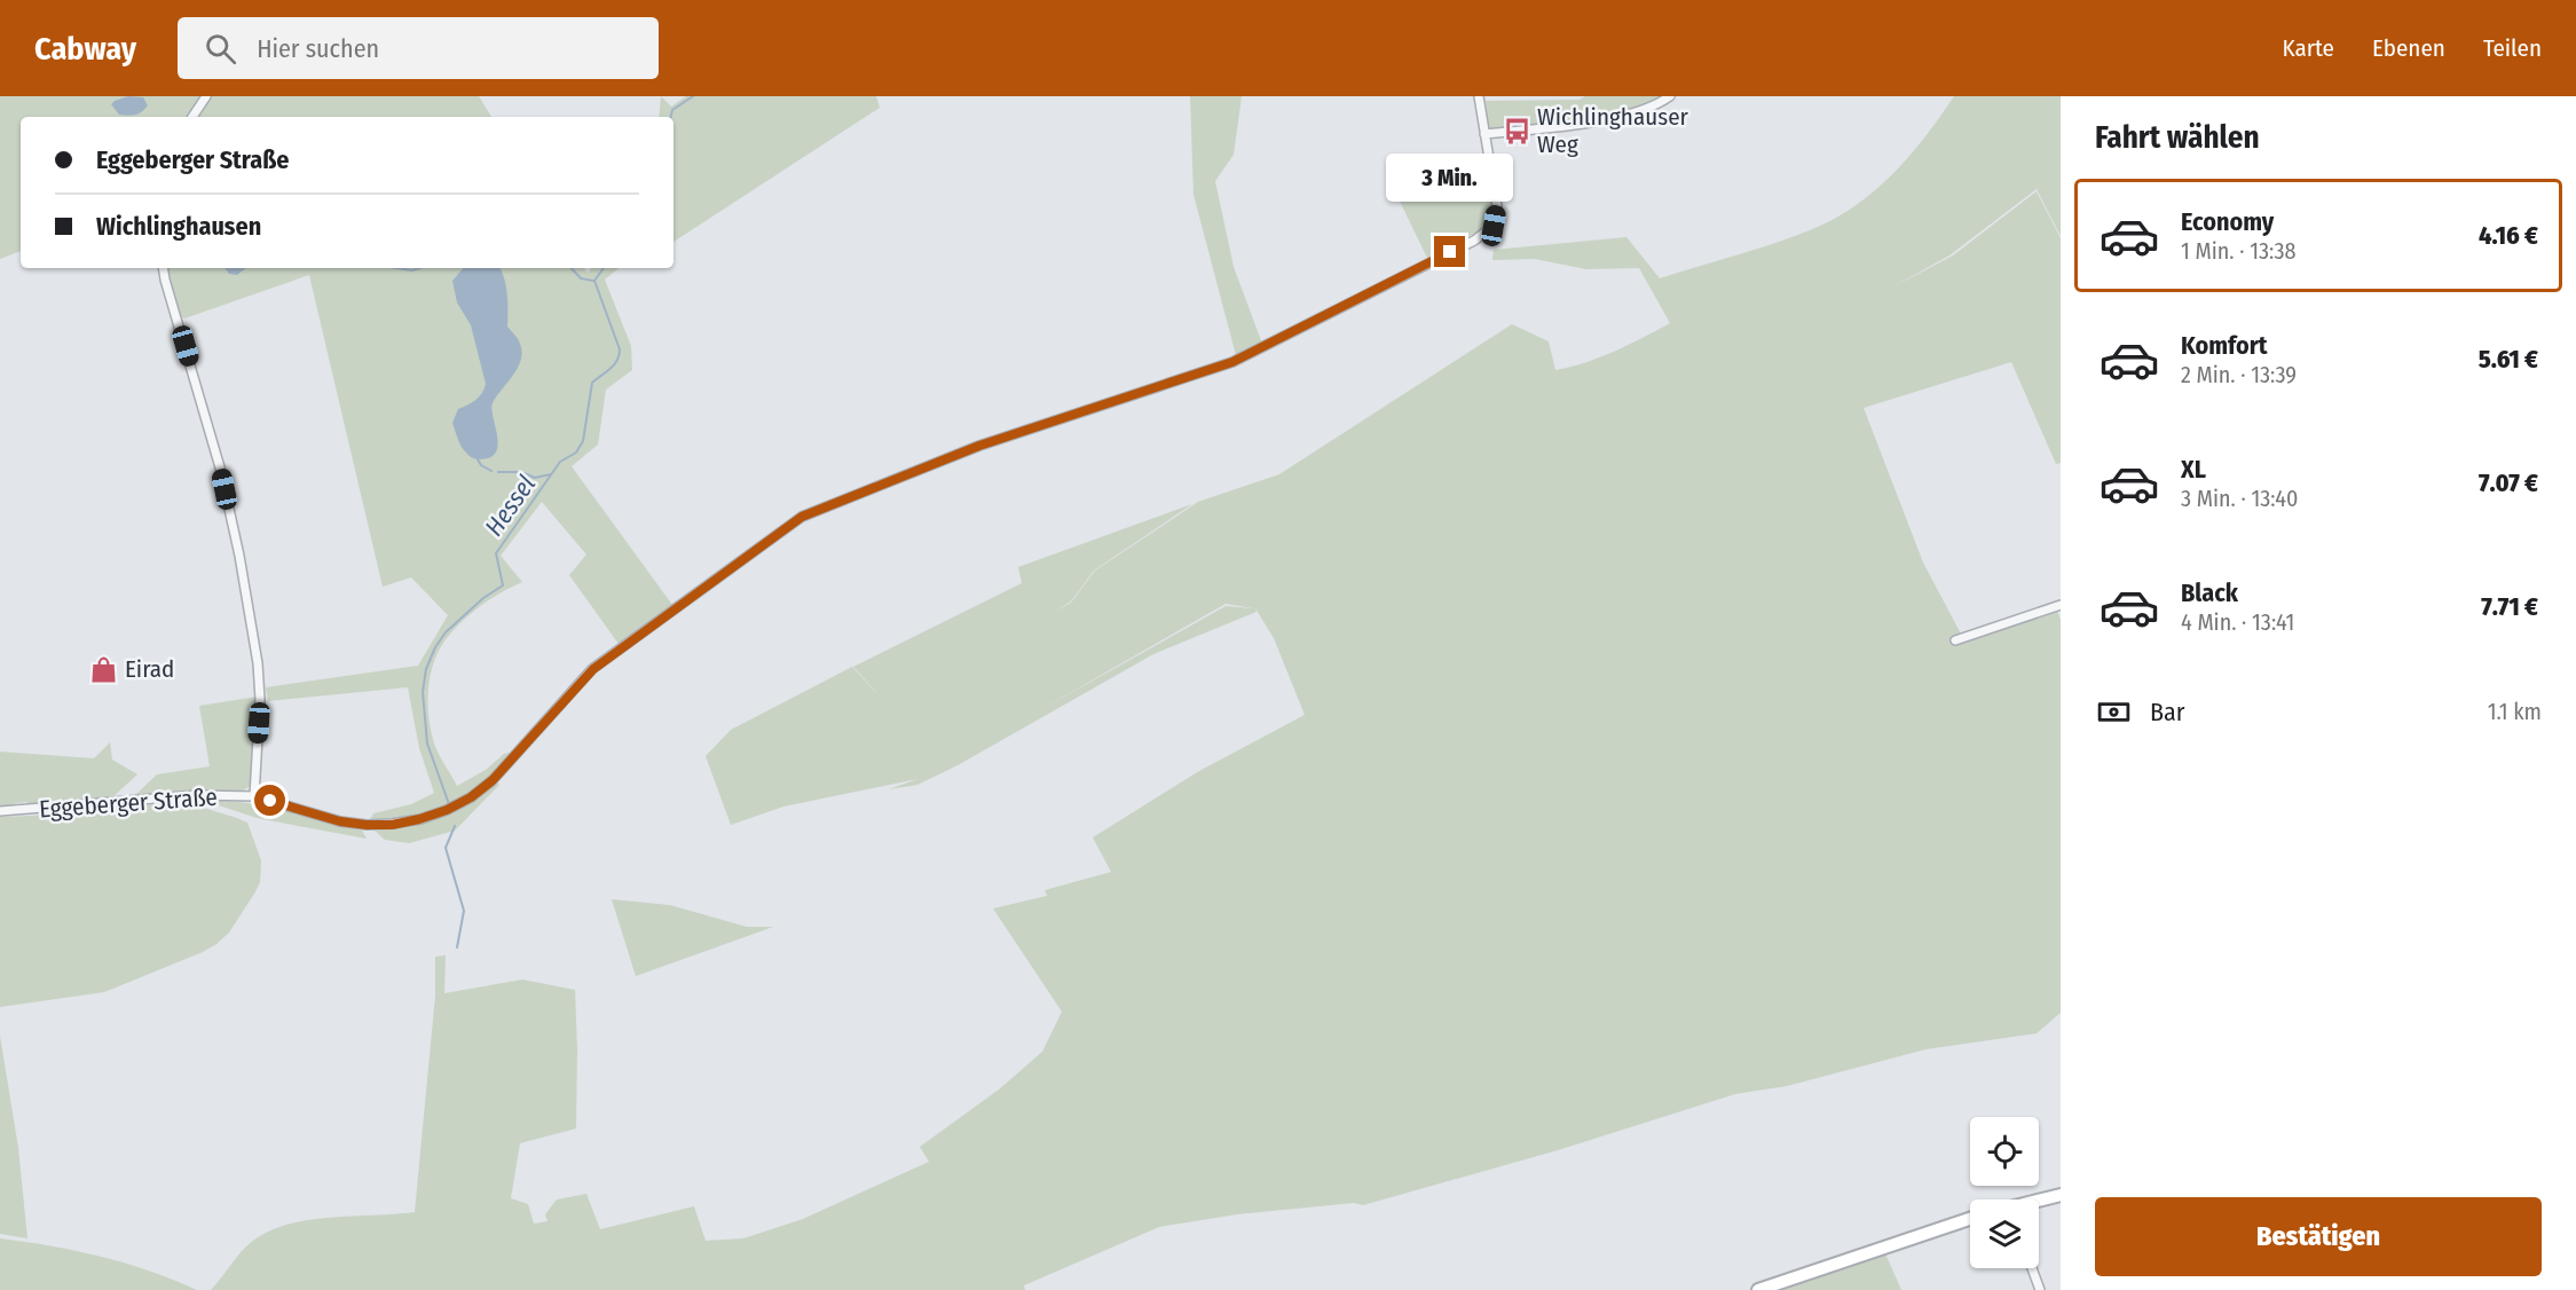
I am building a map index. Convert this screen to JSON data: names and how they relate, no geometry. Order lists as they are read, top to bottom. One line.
{"streets":{"street":["Eggeberger Straße"]},"water":["Hessel"],"places":{"bus stop":["Wichlinghauser Weg"],"shop":["Eirad"]},"page":{"header":"Cabway","search":"Hier suchen","nav":["Karte","Ebenen","Teilen"],"heading":"Fahrt wählen","banner":["Eggeberger Straße","Wichlinghausen"],"bubble":"3 Min.","list":[{"name":"Economy","note":"1 Min. · 13:38","value":"4.16 €"},{"name":"Komfort","note":"2 Min. · 13:39","value":"5.61 €"},{"name":"XL","note":"3 Min. · 13:40","value":"7.07 €"},{"name":"Black","note":"4 Min. · 13:41","value":"7.71 €"}],"pay":["Bar","1.1 km"],"buttons":"Bestätigen"}}
